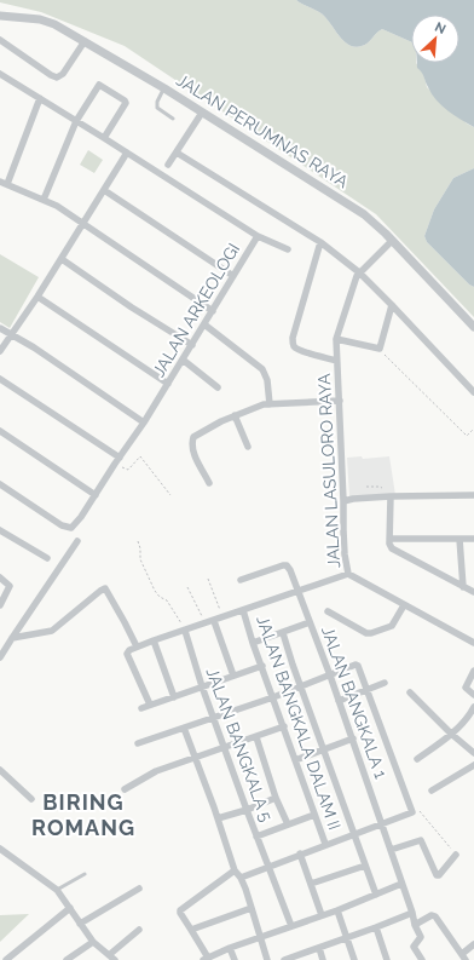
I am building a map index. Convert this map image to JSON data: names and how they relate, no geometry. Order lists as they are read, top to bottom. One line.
{"streets":{"street":["JALAN PERUMNAS RAYA","JALAN ARKEOLOGI","JALAN LASULORO RAYA","JALAN BANGKALA 1","JALAN BANGKALA DALAM II","JALAN BANGKALA 5"]},"crossings":[["JALAN PERUMNAS RAYA","JALAN LASULORO RAYA"]],"districts":["BIRING ROMANG"],"north":"top right"}
